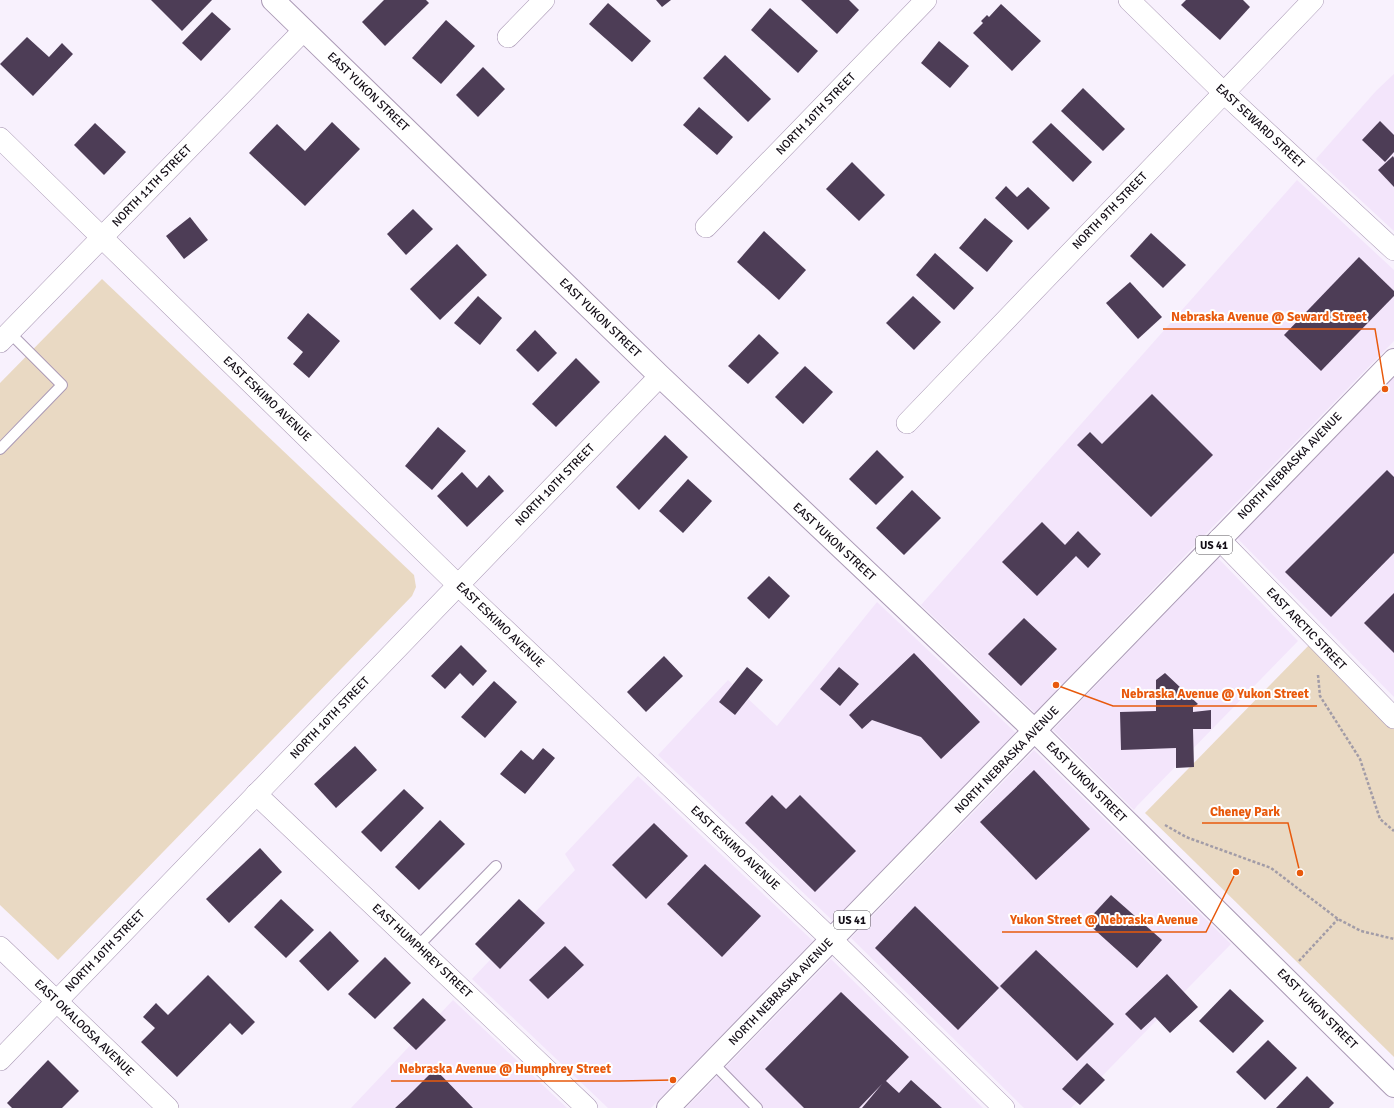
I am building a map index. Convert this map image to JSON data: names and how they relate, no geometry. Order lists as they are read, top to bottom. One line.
{"streets":{"street":["EAST YUKON STREET","NORTH 10TH STREET","EAST SEWARD STREET","NORTH 11TH STREET","NORTH 9TH STREET","EAST ESKIMO AVENUE","NORTH NEBRASKA AVENUE","US 41","EAST ARCTIC STREET","EAST HUMPHREY STREET","EAST OKALOOSA AVENUE"]},"crossings":[["EAST YUKON STREET","NORTH 10TH STREET"],["EAST YUKON STREET","NORTH 11TH STREET"],["EAST YUKON STREET","NORTH NEBRASKA AVENUE"],["NORTH 10TH STREET","EAST ESKIMO AVENUE"],["NORTH 10TH STREET","EAST HUMPHREY STREET"],["NORTH 10TH STREET","EAST OKALOOSA AVENUE"],["EAST SEWARD STREET","NORTH 9TH STREET"],["NORTH 11TH STREET","EAST ESKIMO AVENUE"],["EAST ESKIMO AVENUE","NORTH NEBRASKA AVENUE"],["NORTH NEBRASKA AVENUE","EAST ARCTIC STREET"]],"places":["Nebraska Avenue @ Seward Street","Nebraska Avenue @ Yukon Street","Yukon Street @ Nebraska Avenue","Cheney Park","Nebraska Avenue @ Humphrey Street"]}
